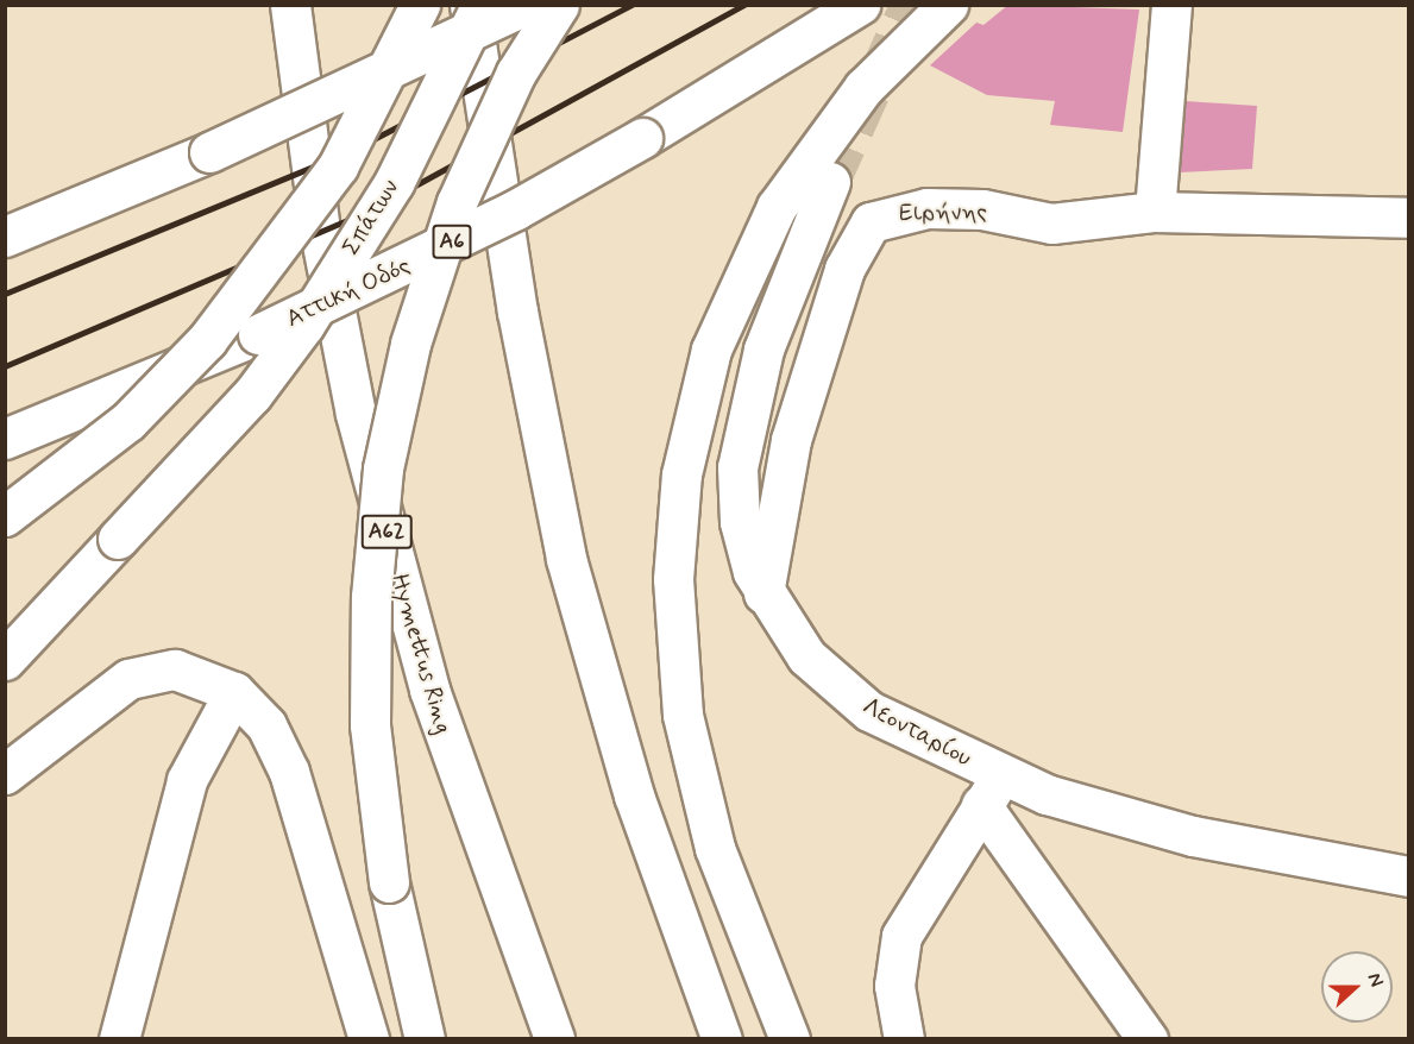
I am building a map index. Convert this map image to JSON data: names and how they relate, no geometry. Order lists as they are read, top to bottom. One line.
{"streets":{"main road":["Ειρήνης","Σπάτων","Α6","Αττική Οδός","Α62","Hymettus Ring","Λεονταρίου"]},"crossings":[["Ειρήνης","Λεονταρίου"]],"north":"right"}
